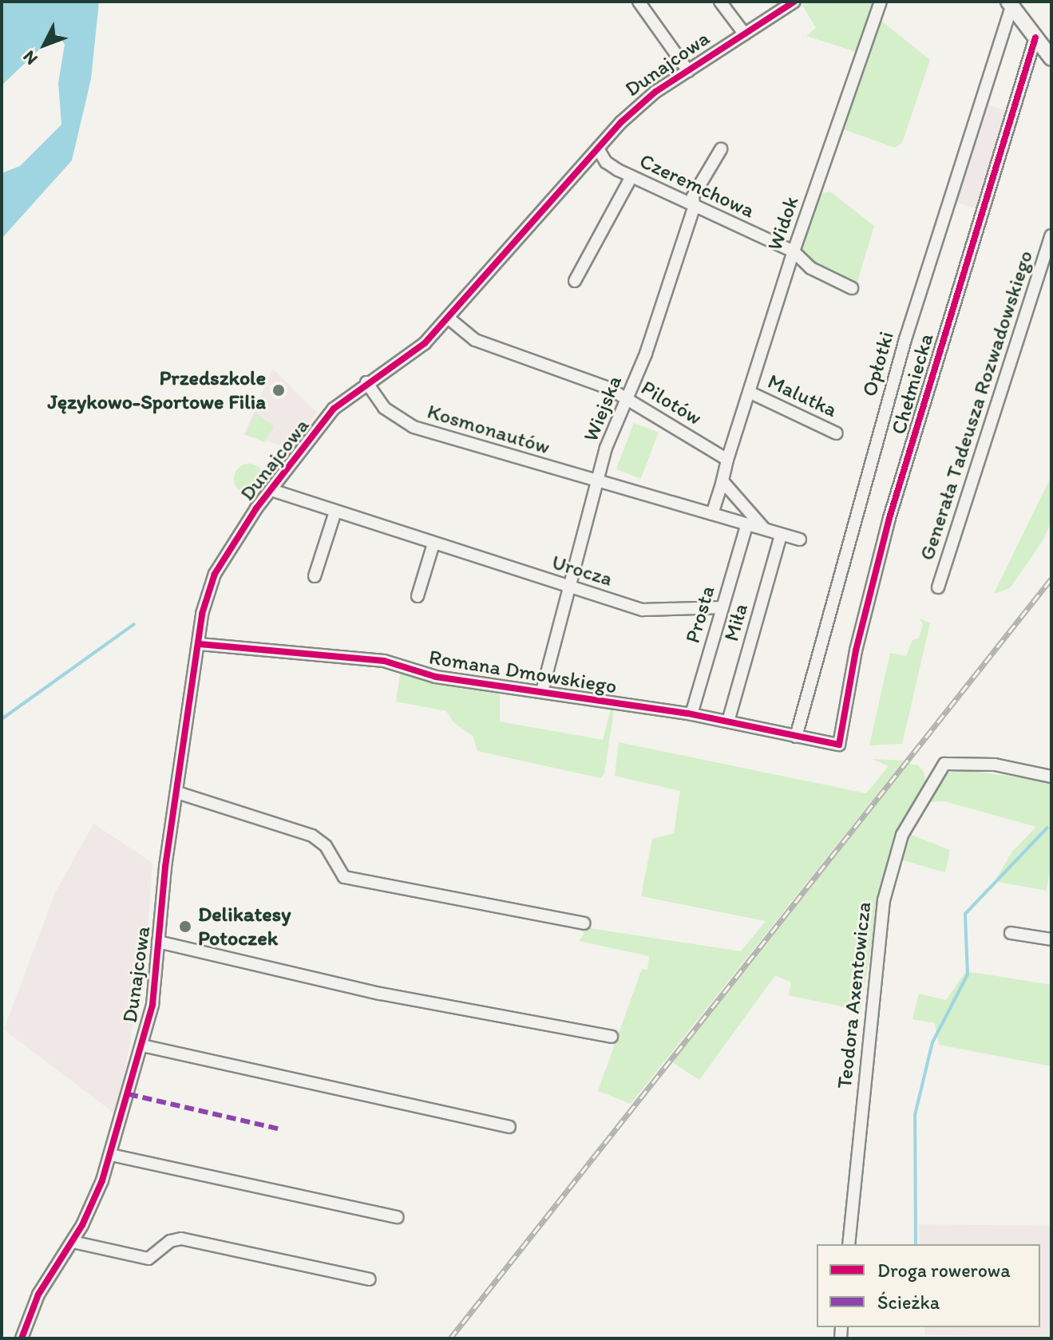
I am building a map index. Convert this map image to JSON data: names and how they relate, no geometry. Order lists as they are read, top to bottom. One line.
{"streets":{"street":["Dunajcowa","Czeremchowa","Widok","Opłotki","Chełmiecka","Malutka","Pilotów","Generała Tadeusza Rozwadowskiego","Wiejska","Kosmonautów","Urocza","Prosta","Miła","Romana Dmowskiego","Teodora Axentowicza"]},"crossings":[["Dunajcowa","Czeremchowa"],["Dunajcowa","Pilotów"],["Dunajcowa","Kosmonautów"],["Dunajcowa","Urocza"],["Dunajcowa","Romana Dmowskiego"],["Czeremchowa","Widok"],["Czeremchowa","Wiejska"],["Widok","Malutka"],["Widok","Pilotów"],["Opłotki","Romana Dmowskiego"],["Chełmiecka","Romana Dmowskiego"],["Pilotów","Wiejska"],["Wiejska","Kosmonautów"],["Wiejska","Urocza"],["Wiejska","Romana Dmowskiego"],["Kosmonautów","Prosta"],["Kosmonautów","Miła"],["Urocza","Prosta"],["Prosta","Romana Dmowskiego"],["Miła","Romana Dmowskiego"]],"places":["Przedszkole Językowo-Sportowe Filia","Delikatesy Potoczek"],"legend":["Droga rowerowa","Ścieżka"],"north":"bottom left"}
